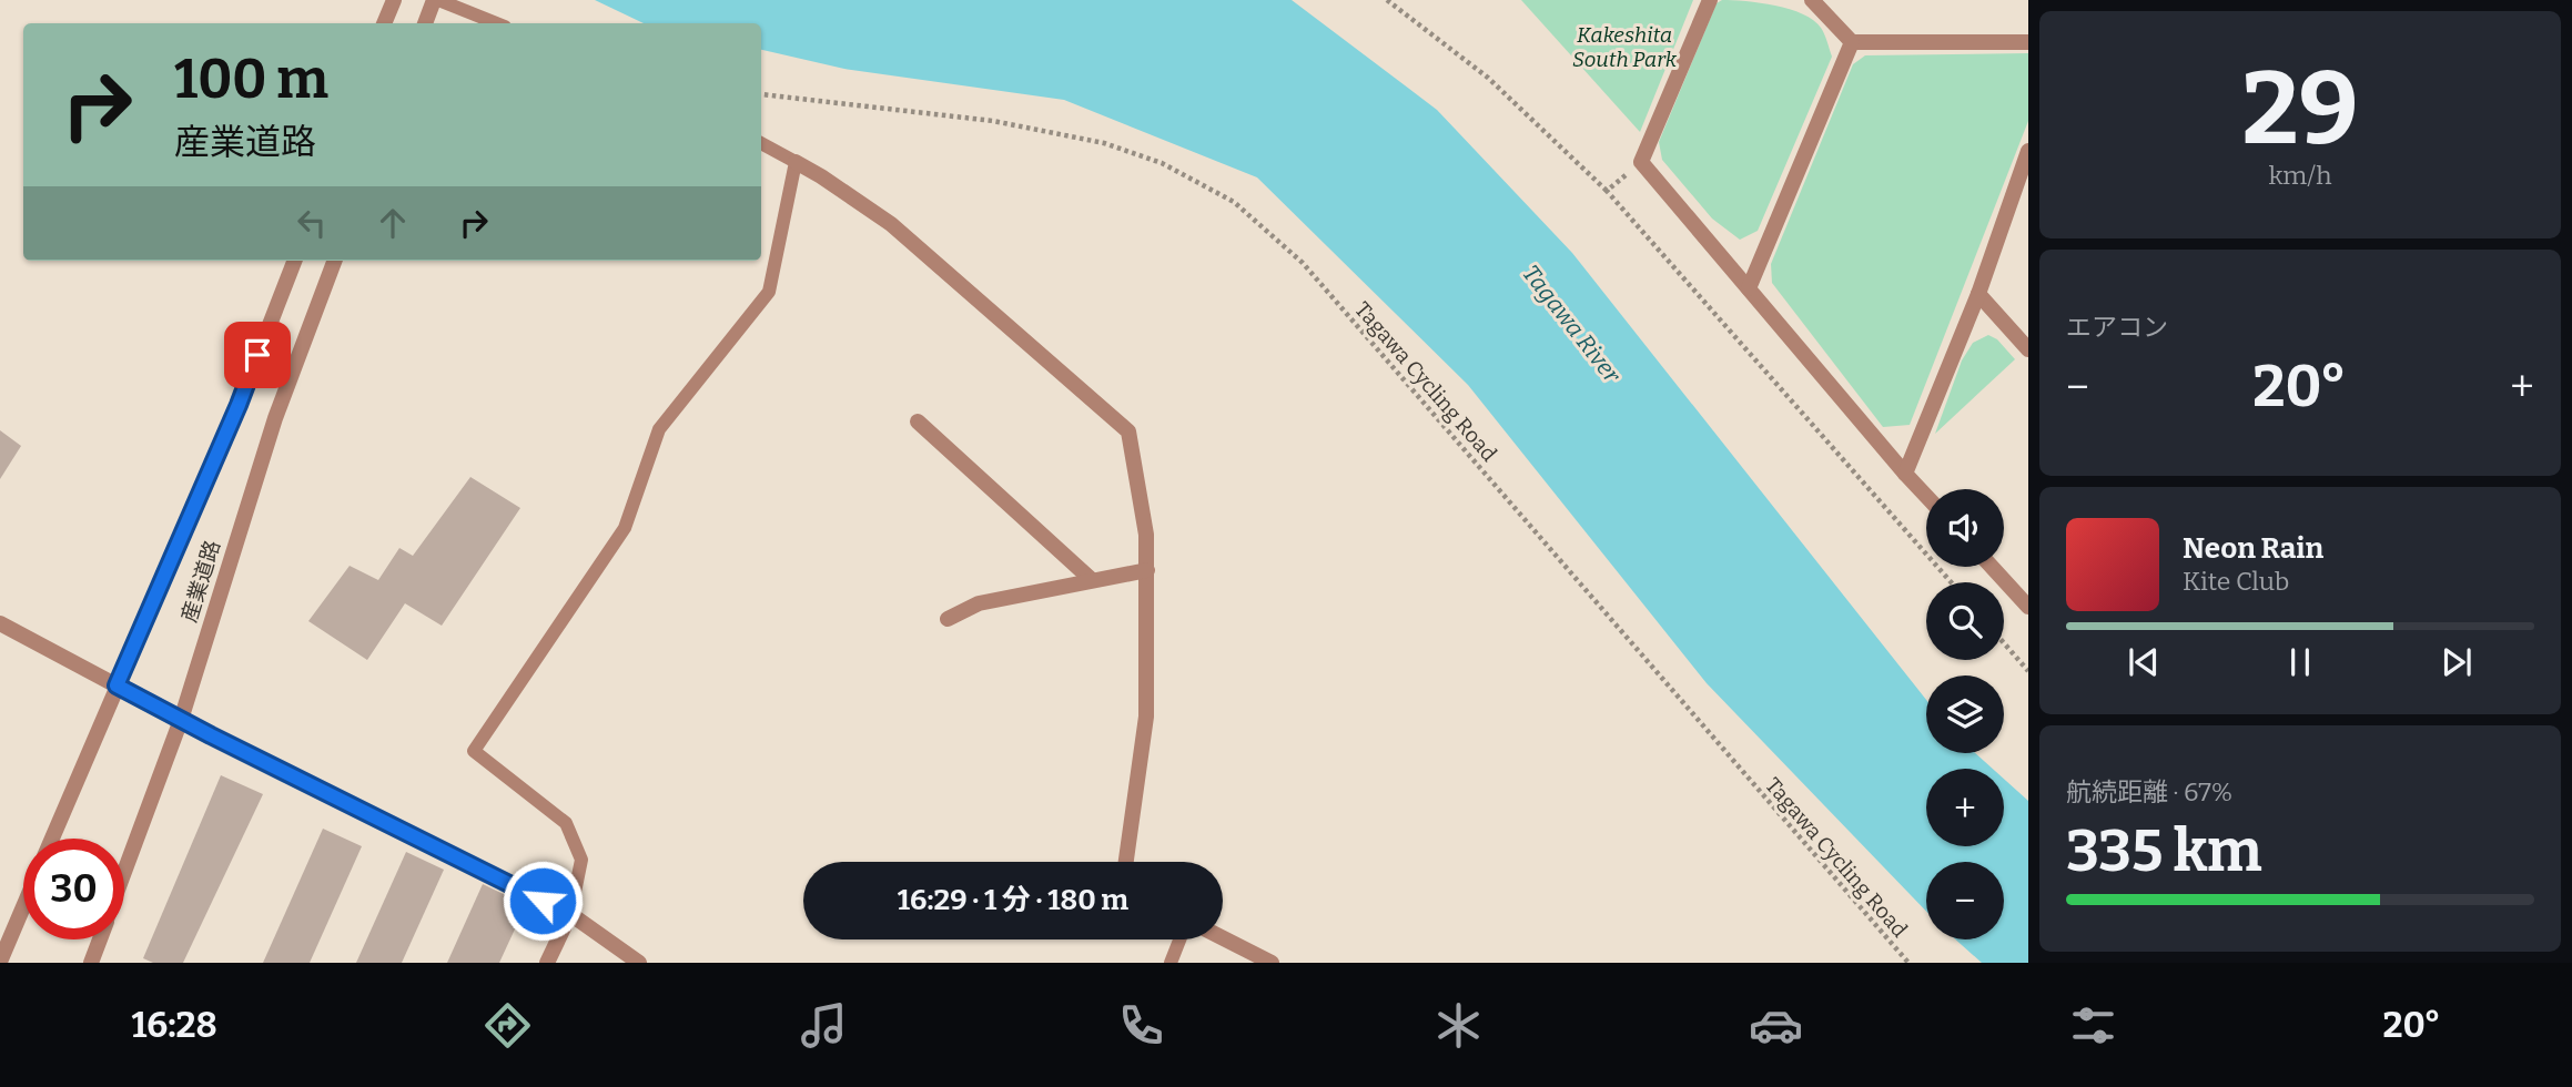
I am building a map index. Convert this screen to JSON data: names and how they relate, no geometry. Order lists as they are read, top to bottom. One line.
{"streets":{"street":["産業道路"],"path":["Tagawa Cycling Road"]},"water":["Tagawa River"],"parks":["Kakeshita South Park"],"page":{"tile":[["29","km/h"],"エアコン",["航続距離 · 67%","335 km"]],"turn":["100 m","産業道路"],"heat":["−","20°","+"],"map_buttons":["+","−"],"song":["Neon Rain","Kite Club"],"limit":"30","trip":"16:29 · 1 分 · 180 m","tabs":["16:28","20°"]}}
